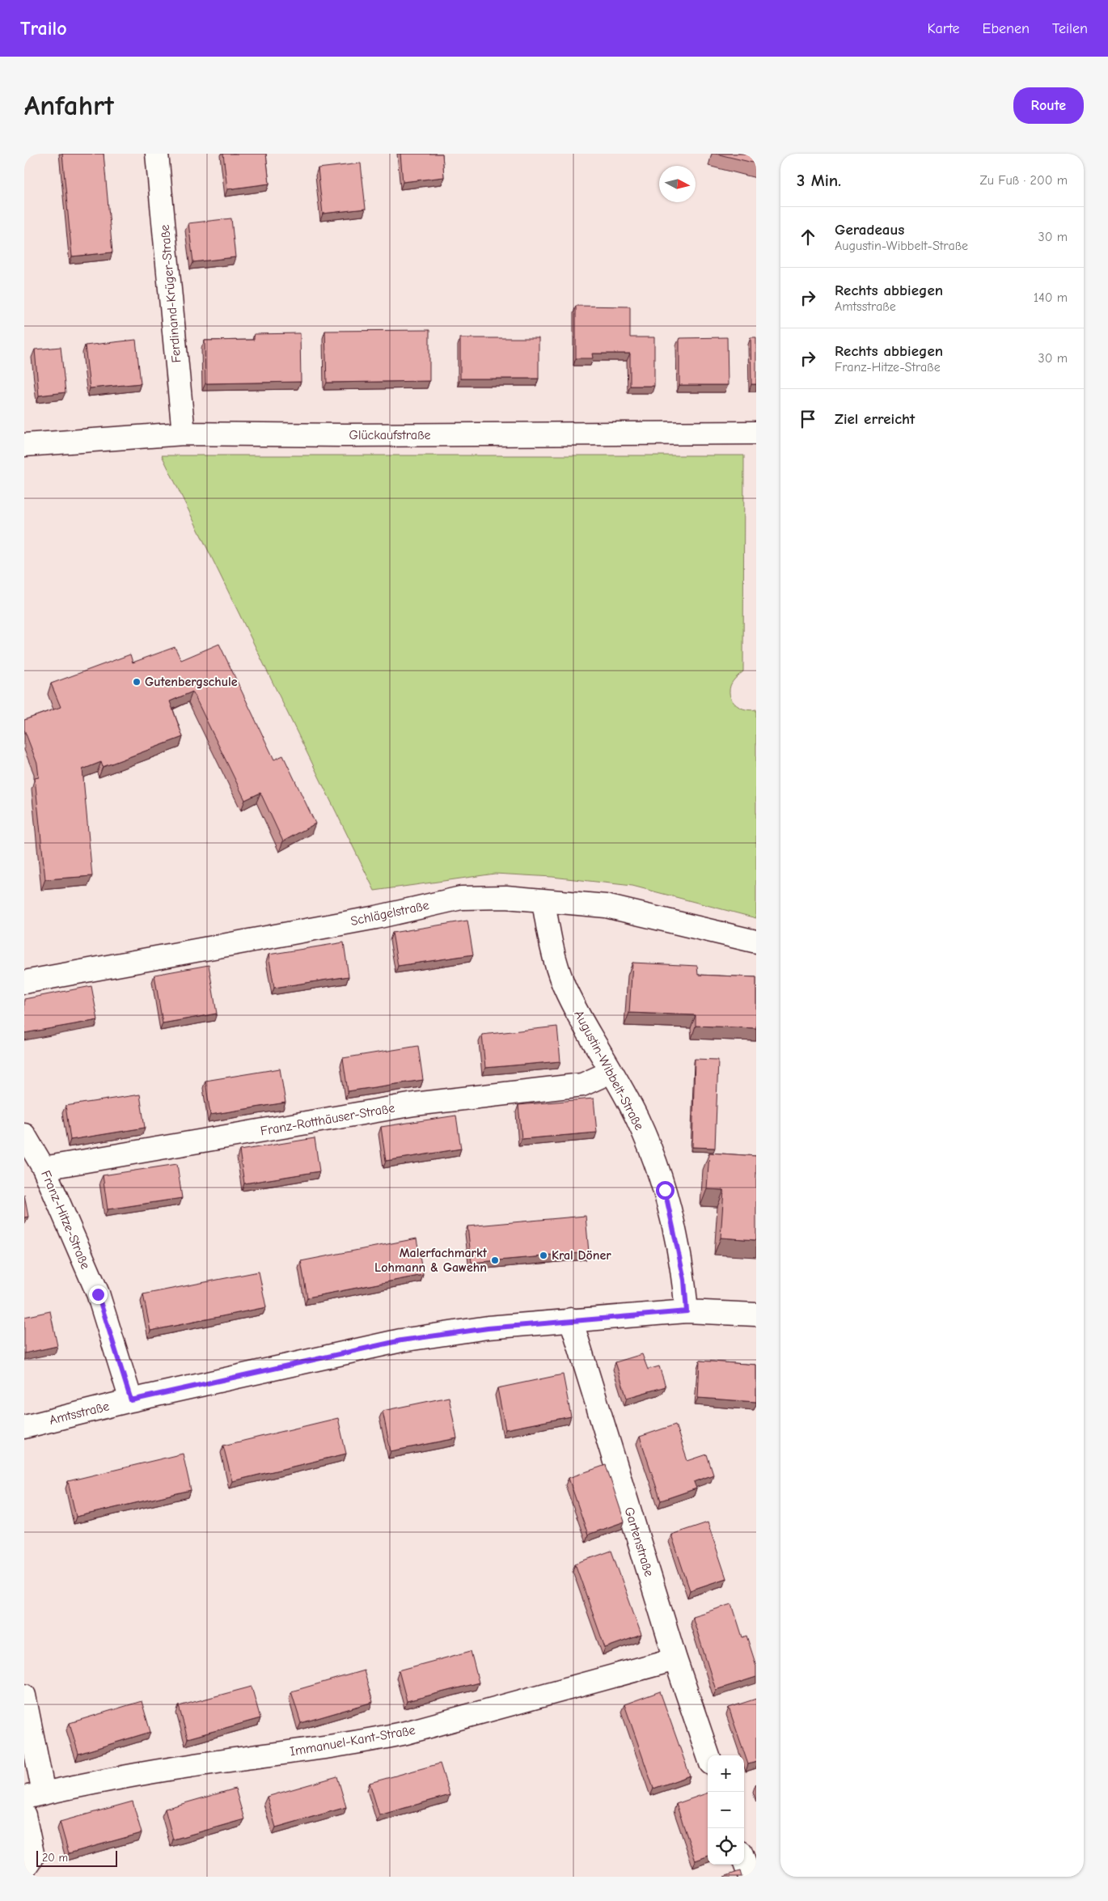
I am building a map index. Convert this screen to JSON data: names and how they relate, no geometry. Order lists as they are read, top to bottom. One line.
{"streets":{"street":["Ferdinand-Krüger-Straße","Glückaufstraße","Schlägelstraße","Augustin-Wibbelt-Straße","Franz-Rotthäuser-Straße","Franz-Hitze-Straße","Amtsstraße","Gartenstraße","Immanuel-Kant-Straße"]},"crossings":[["Ferdinand-Krüger-Straße","Glückaufstraße"],["Schlägelstraße","Augustin-Wibbelt-Straße"],["Augustin-Wibbelt-Straße","Franz-Rotthäuser-Straße"],["Augustin-Wibbelt-Straße","Amtsstraße"],["Franz-Rotthäuser-Straße","Franz-Hitze-Straße"],["Franz-Hitze-Straße","Amtsstraße"],["Amtsstraße","Gartenstraße"],["Gartenstraße","Immanuel-Kant-Straße"]],"places":["Gutenbergschule","Kral Döner","Malerfachmarkt Lohmann & Gawehn"],"scale_bar":"20 m","north":"right","page":{"header":"Trailo","nav":["Karte","Ebenen","Teilen"],"buttons":"Route","title":"Anfahrt","heading":["3 Min.","Zu Fuß · 200 m"],"list":[["Geradeaus","Augustin-Wibbelt-Straße","30 m"],["Rechts abbiegen","Amtsstraße","140 m"],["Rechts abbiegen","Franz-Hitze-Straße","30 m"],"Ziel erreicht"],"map_buttons":["+","−"],"scale":"20 m"}}
